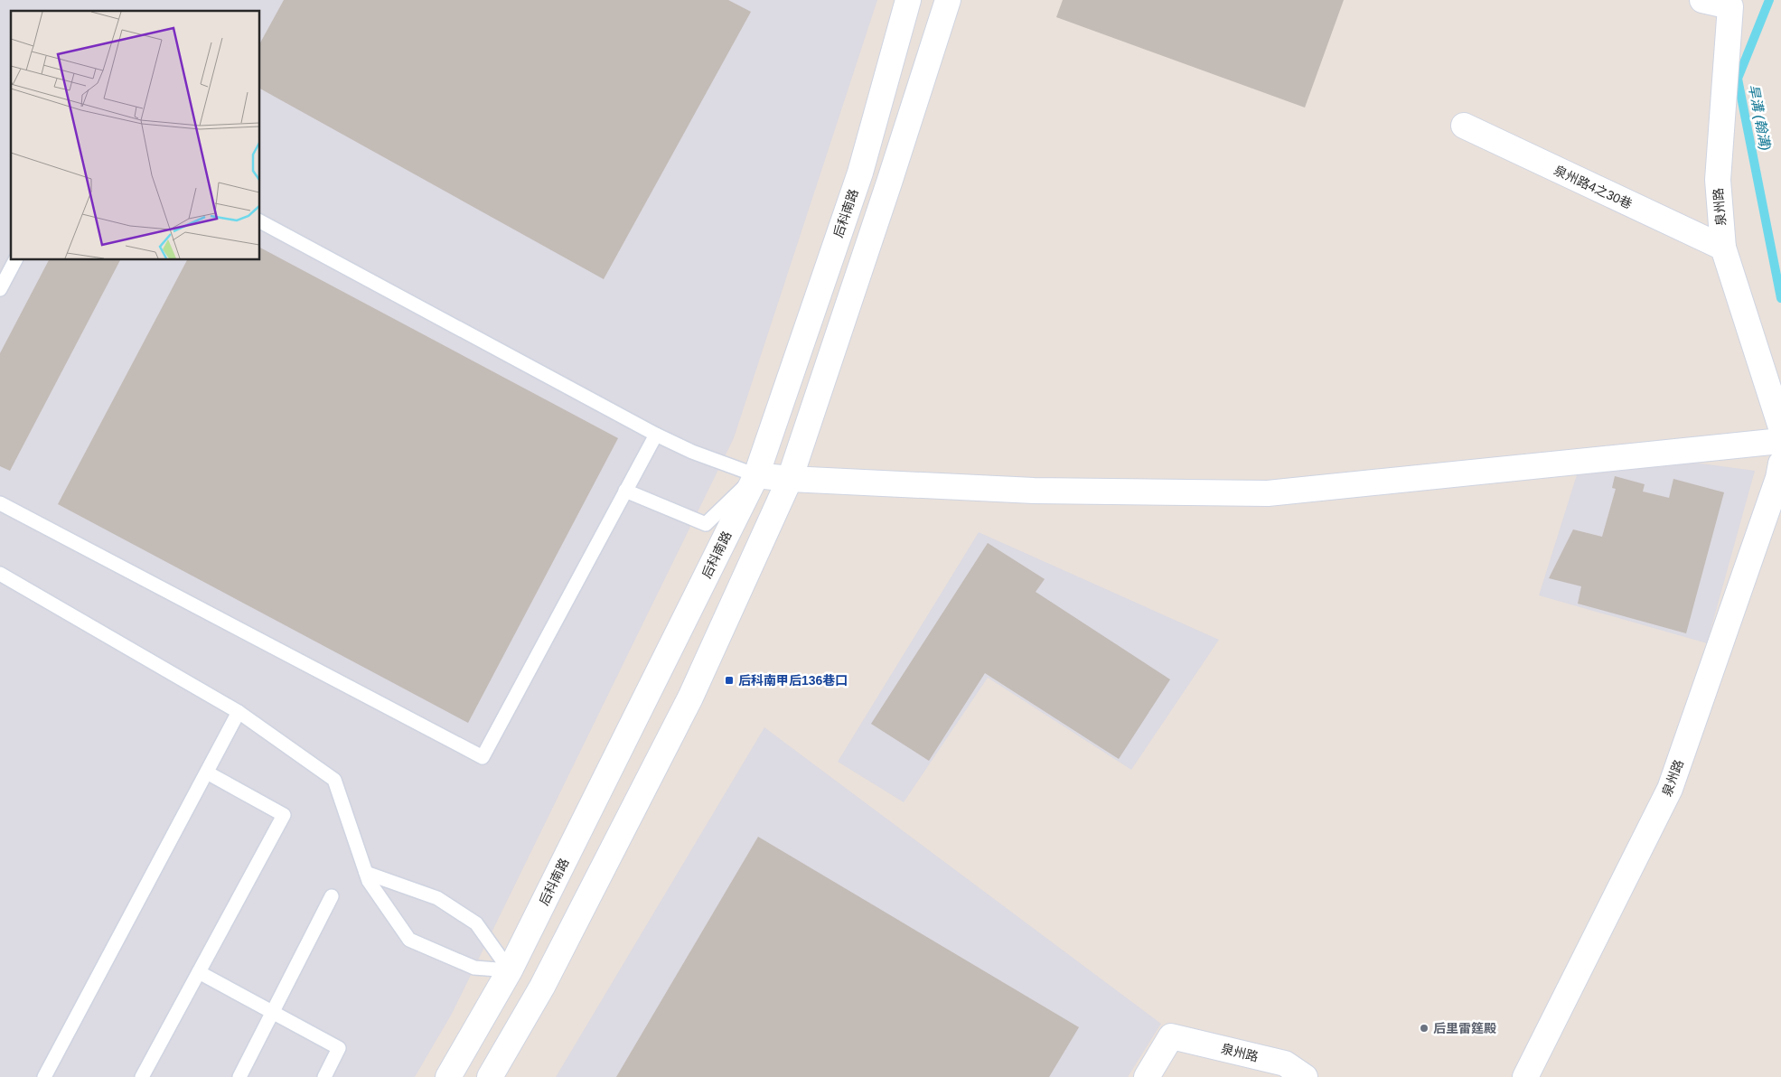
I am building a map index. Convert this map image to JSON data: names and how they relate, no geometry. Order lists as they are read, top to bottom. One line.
{"streets":{"street":["泉州路4之30巷","泉州路","后科南路"]},"crossings":[["泉州路4之30巷","泉州路"]],"water":["旱溝 (翰溝)"],"places":{"transit":["后科南甲后136巷口"],"other":["后里雷筳殿"]}}
